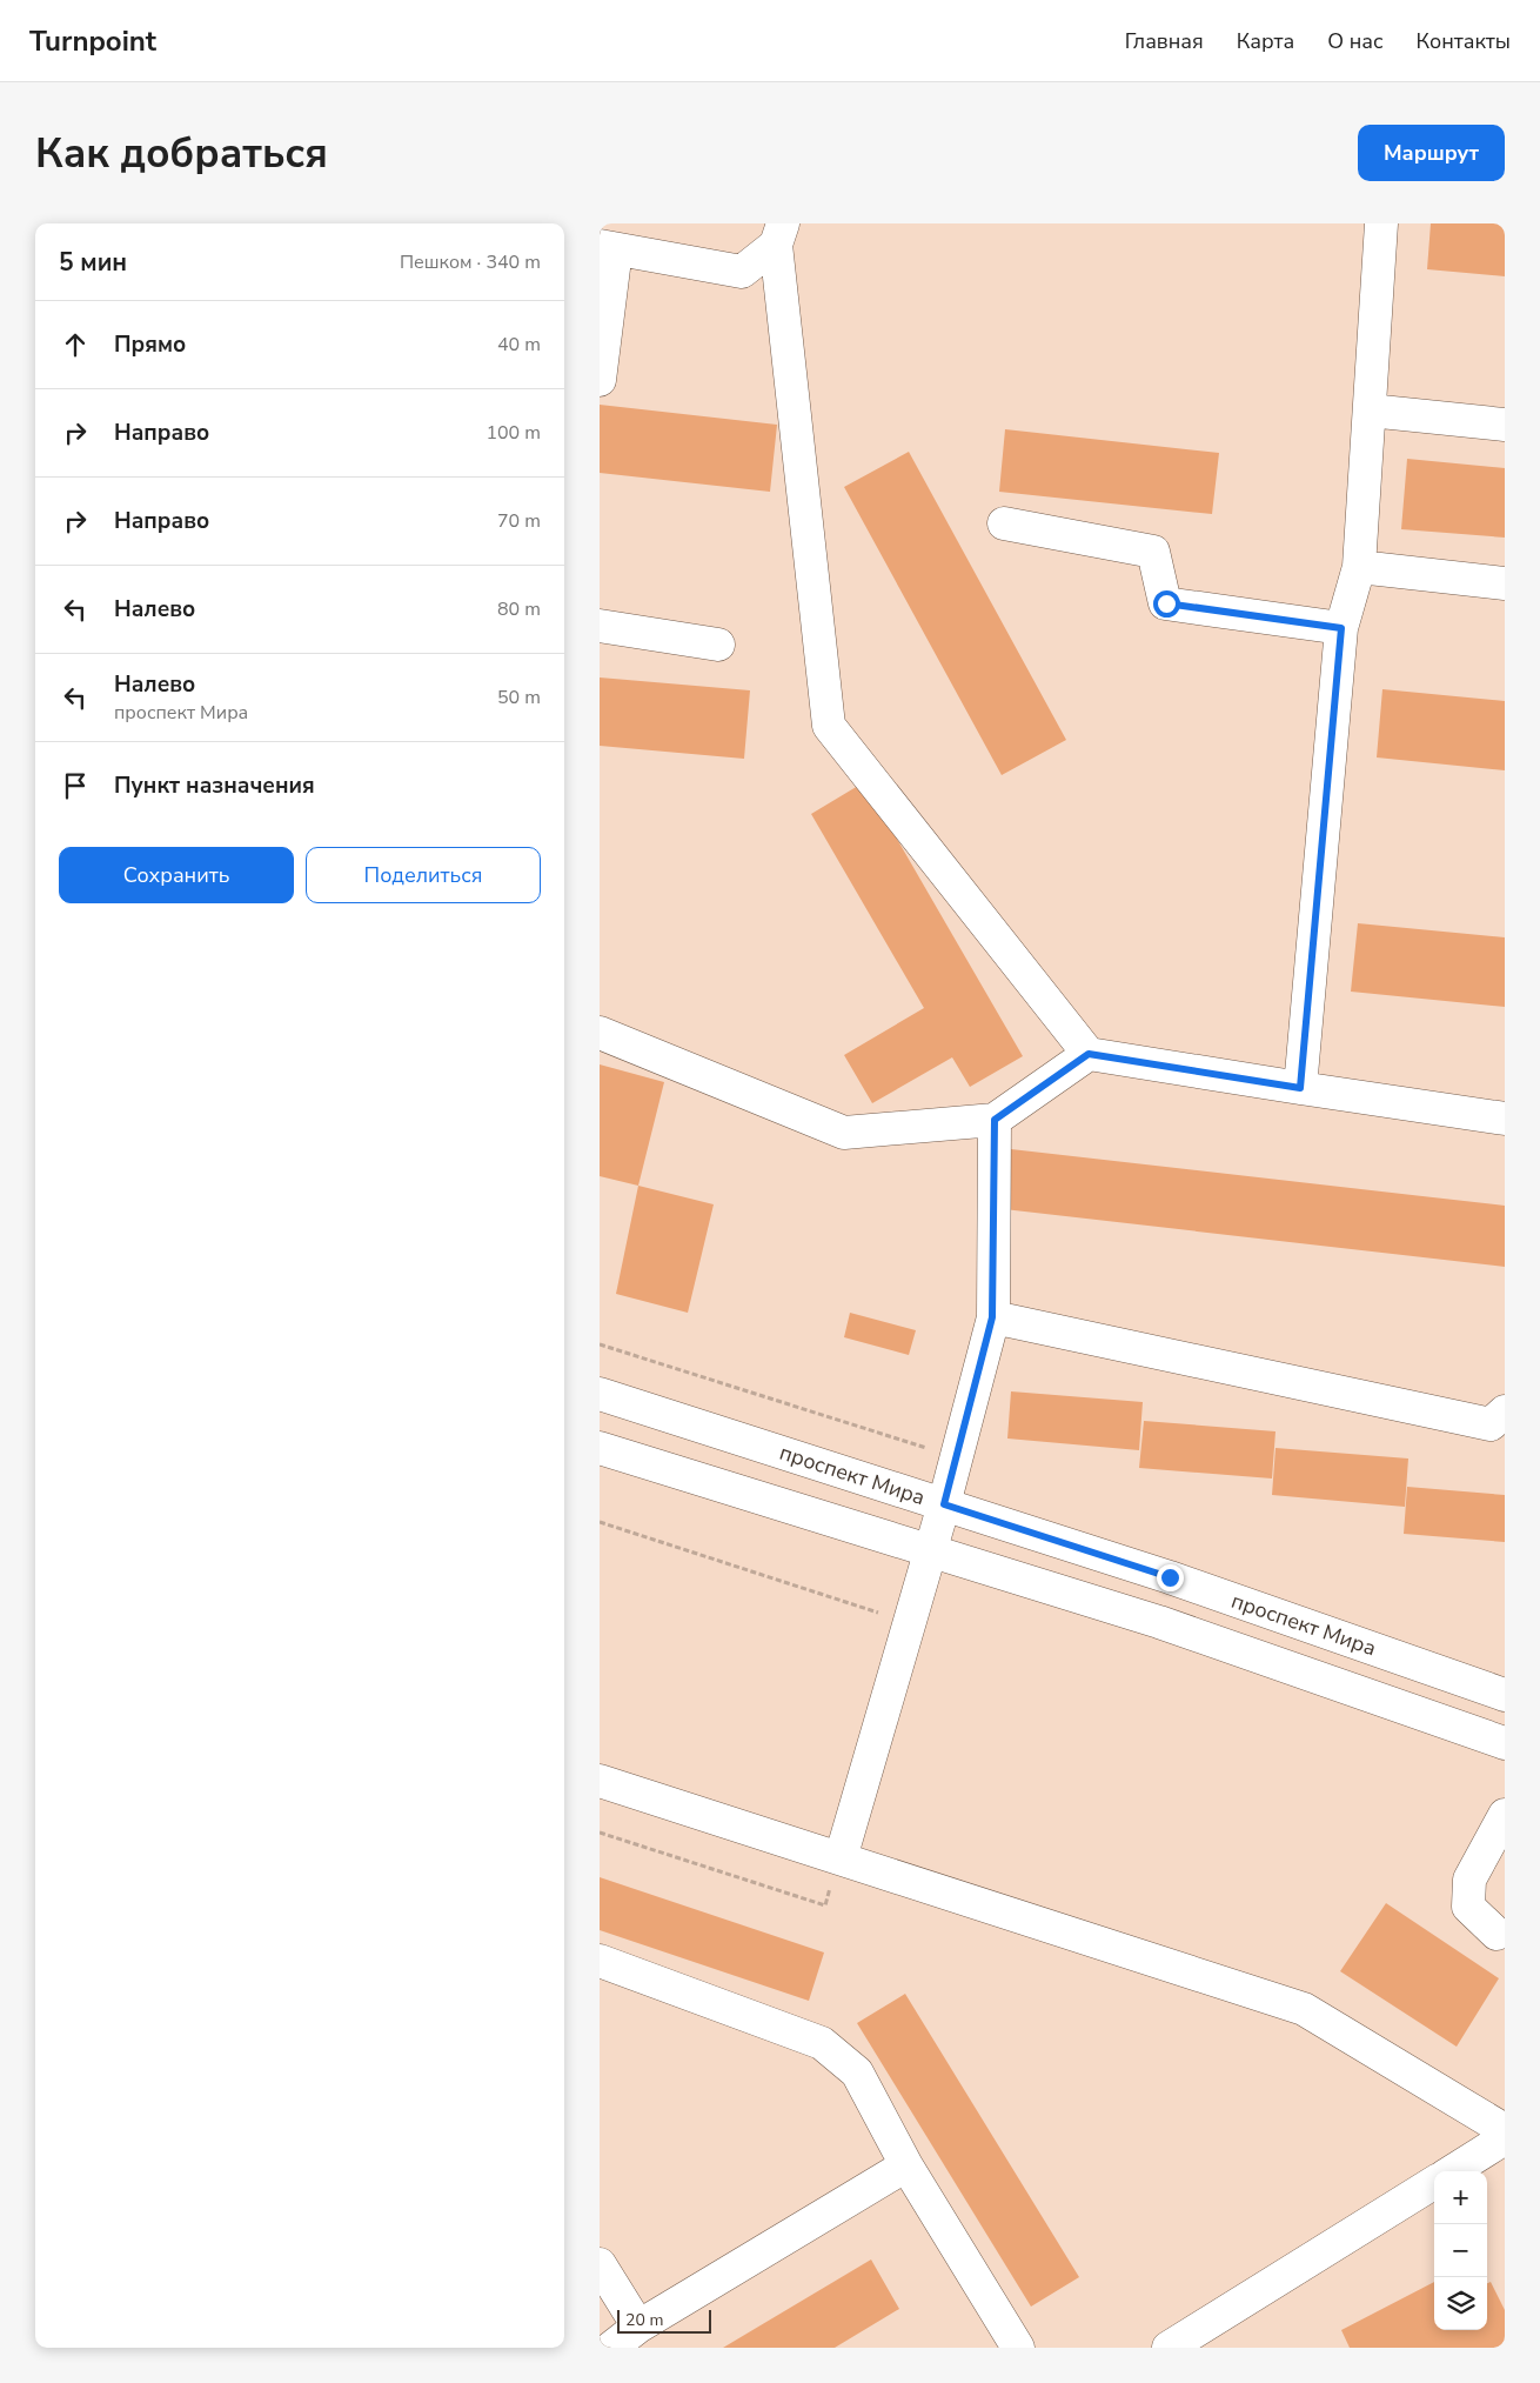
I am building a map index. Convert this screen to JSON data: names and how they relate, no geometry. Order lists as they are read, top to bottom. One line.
{"streets":{"street":["проспект Мира"]},"scale_bar":"20 m","page":{"header":"Turnpoint","nav":["Главная","Карта","О нас","Контакты"],"buttons":["Маршрут",["Сохранить","Поделиться"]],"title":"Как добраться","heading":["5 мин","Пешком · 340 m"],"list":[["Прямо","40 m"],["Направо","100 m"],["Направо","70 m"],["Налево","80 m"],["Налево","проспект Мира","50 m"],"Пункт назначения"],"map_buttons":["+","−"],"scale":"20 m"}}
